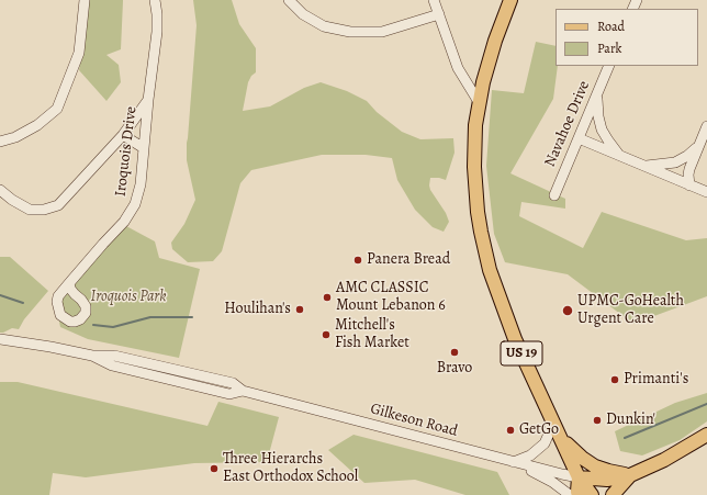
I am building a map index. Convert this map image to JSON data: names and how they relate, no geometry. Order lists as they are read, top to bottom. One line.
{"streets":{"main road":["US 19"],"street":["Navahoe Drive","Iroquois Drive","Gilkeson Road"]},"crossings":[["US 19","Gilkeson Road"]],"parks":["Iroquois Park"],"places":["Panera Bread","AMC CLASSIC Mount Lebanon 6","Houlihan's","UPMC-GoHealth Urgent Care","Mitchell's Fish Market","Bravo","Primanti's","Dunkin'","GetGo","Three Hierarchs East Orthodox School"],"legend":["Road","Park"]}
